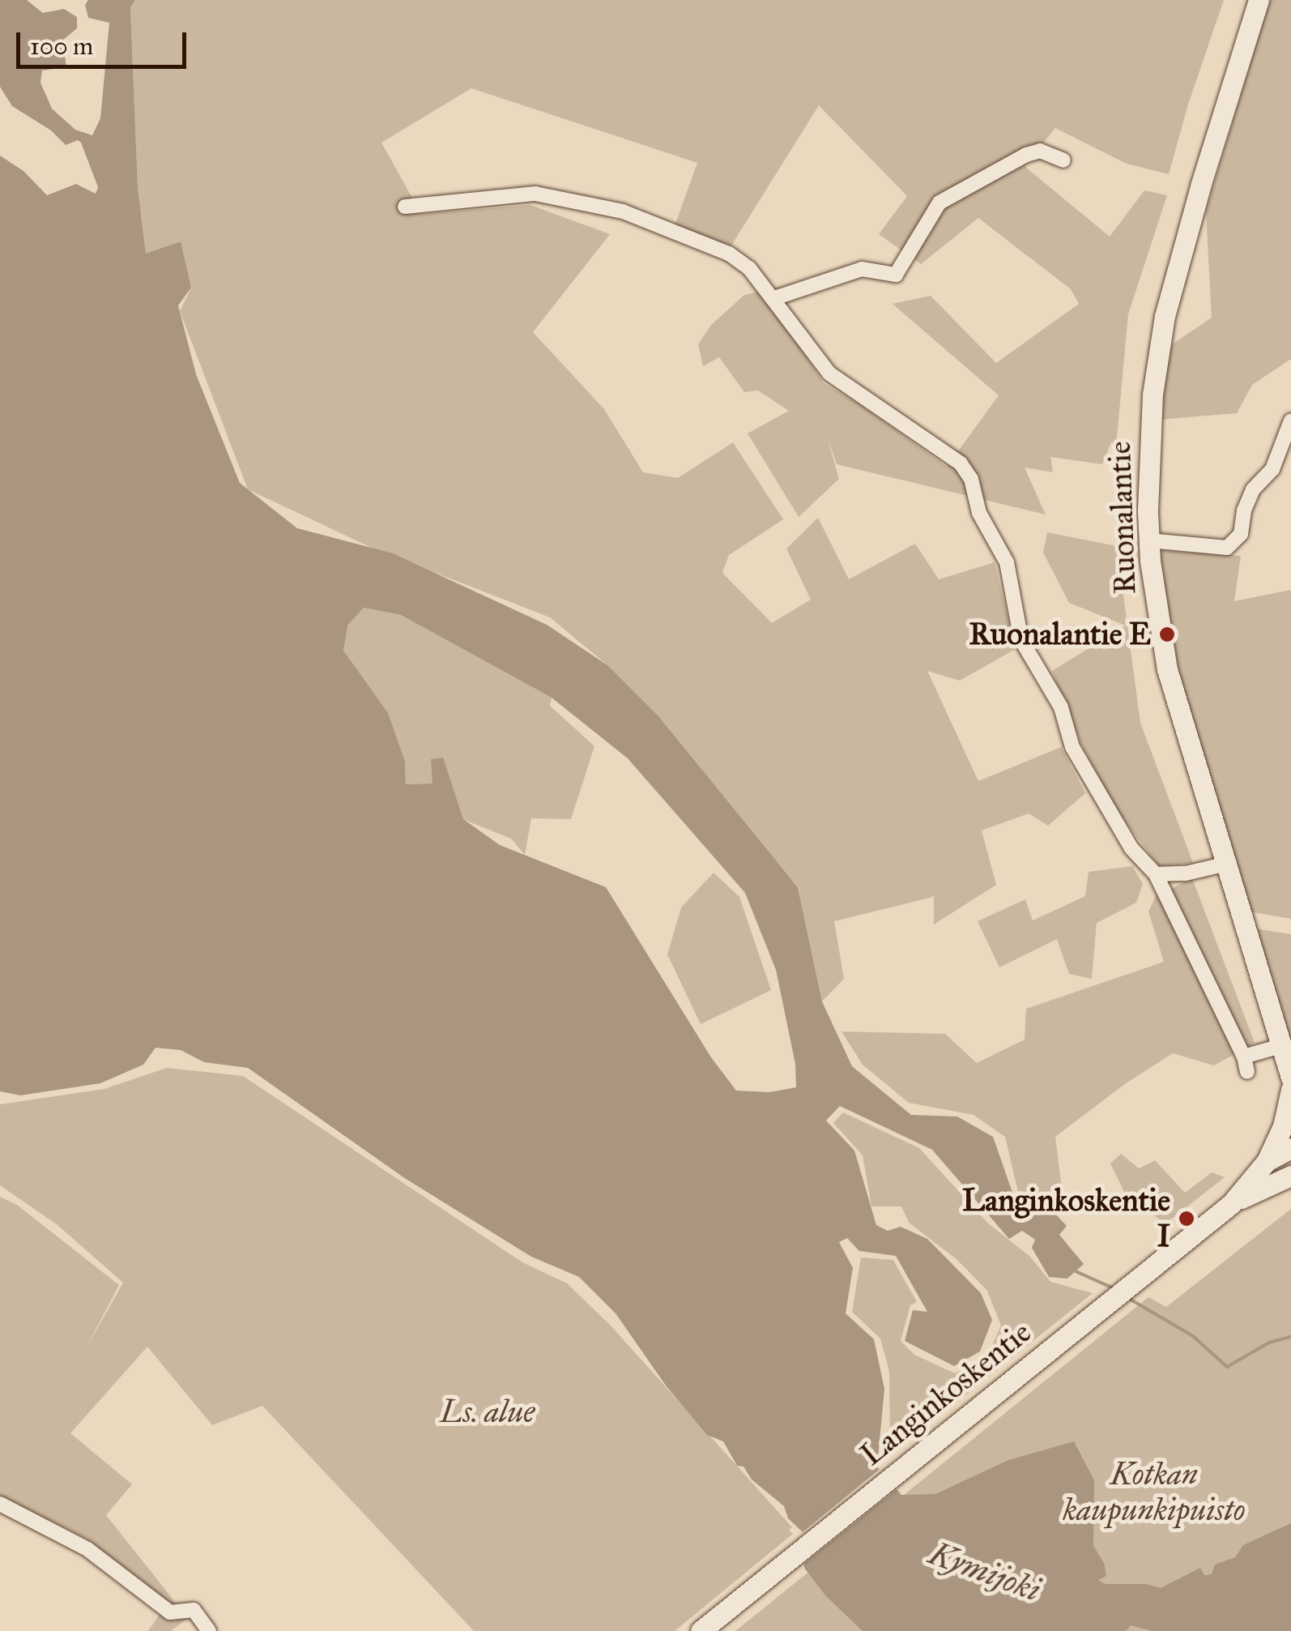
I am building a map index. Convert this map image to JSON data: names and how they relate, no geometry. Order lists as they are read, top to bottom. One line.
{"streets":{"street":["Ruonalantie","Langinkoskentie"]},"water":["Kymijoki"],"parks":["Ls. alue","Kotkan kaupunkipuisto"],"places":["Ruonalantie E","Langinkoskentie I"],"scale_bar":"100 m"}
